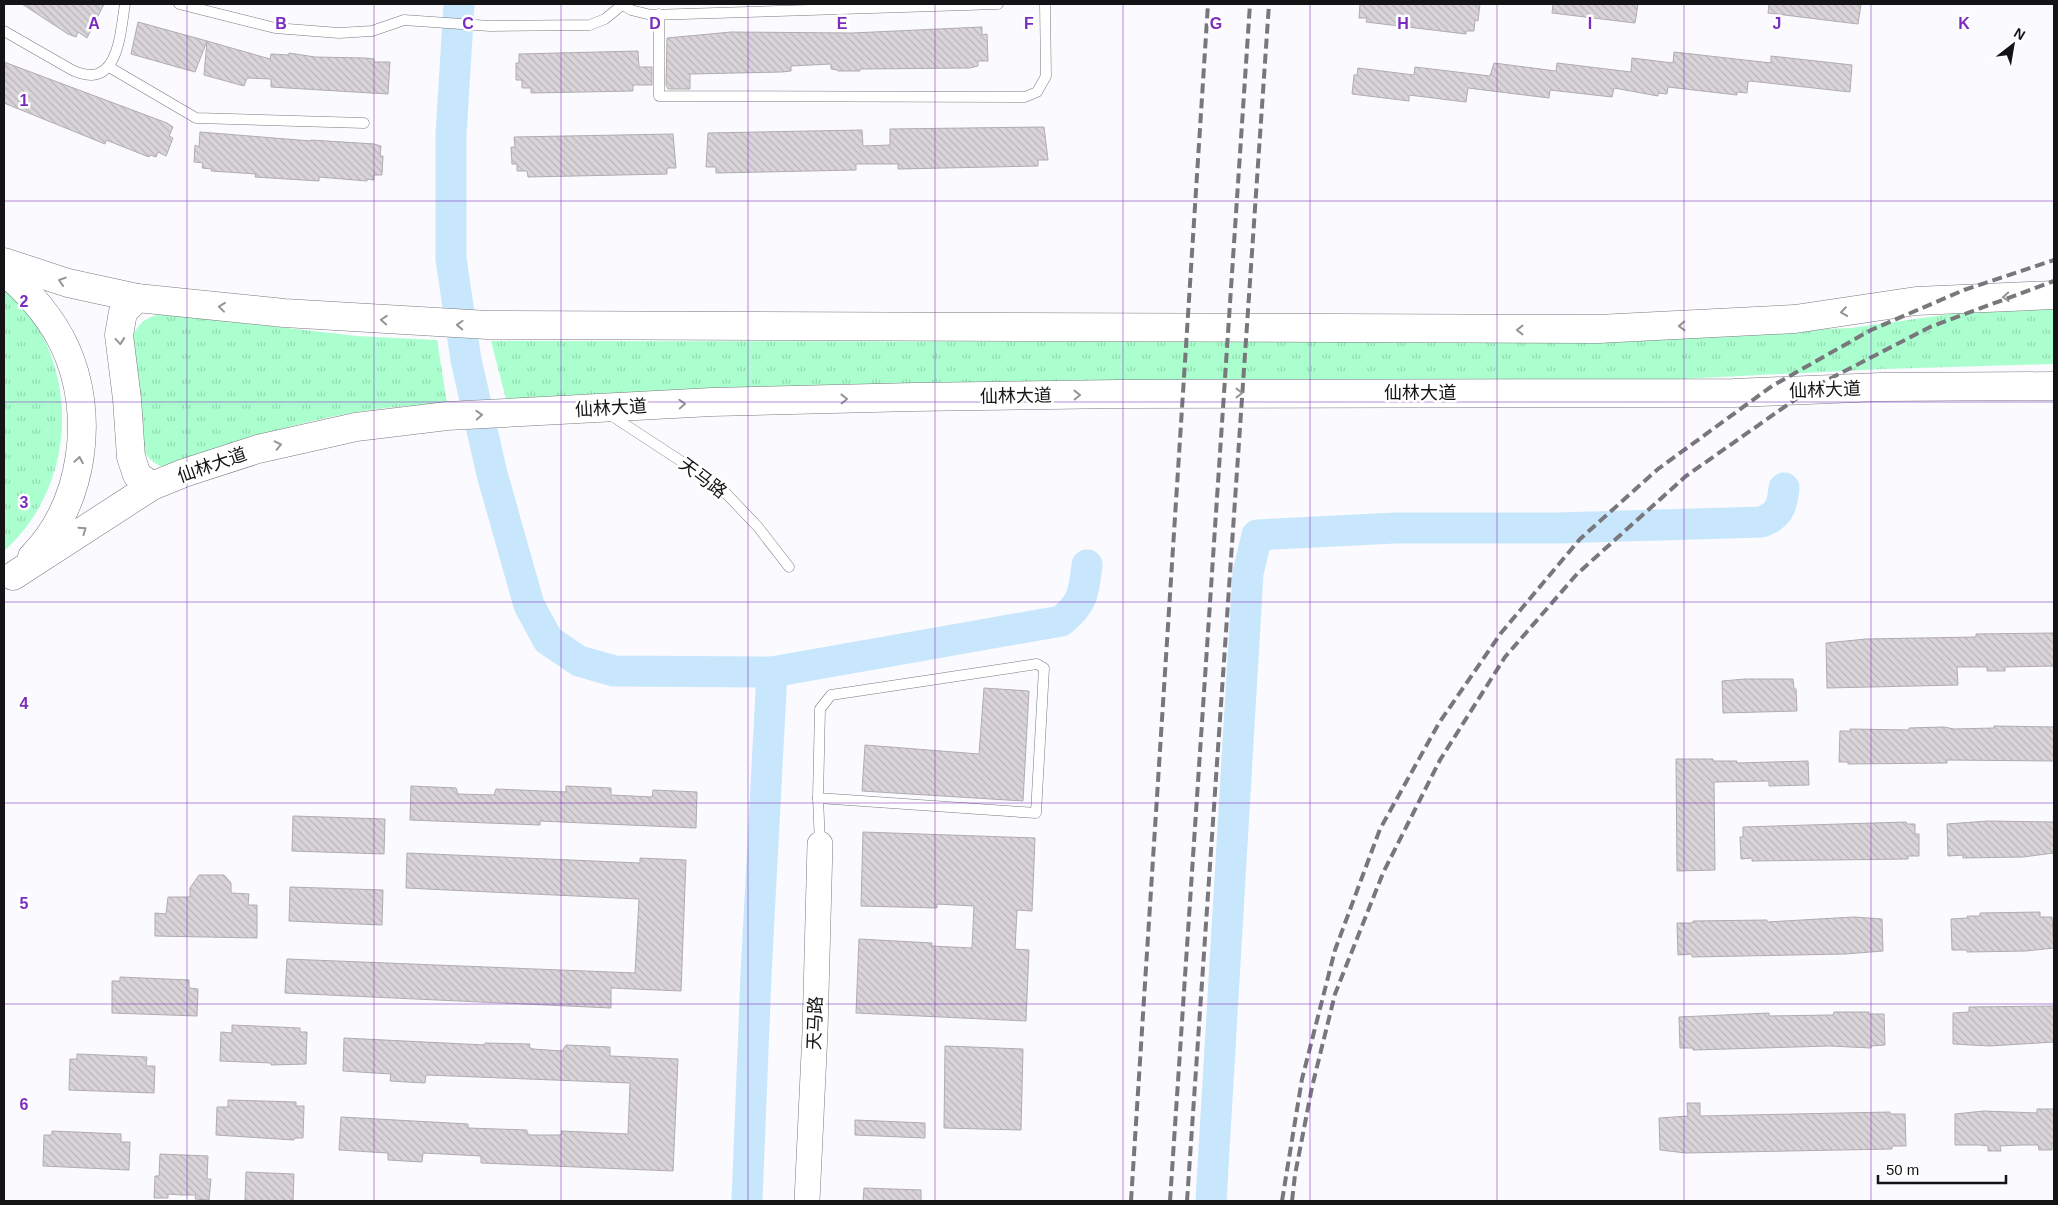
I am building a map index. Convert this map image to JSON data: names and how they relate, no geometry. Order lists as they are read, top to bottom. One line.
{"streets":{"main road":["仙林大道"],"street":["天马路"]},"crossings":[["仙林大道","天马路"]],"scale_bar":"50 m","north":"top right","grid":{"columns":["A","B","C","D","E","F","G","H","I","J","K"],"rows":["1","2","3","4","5","6"]}}
